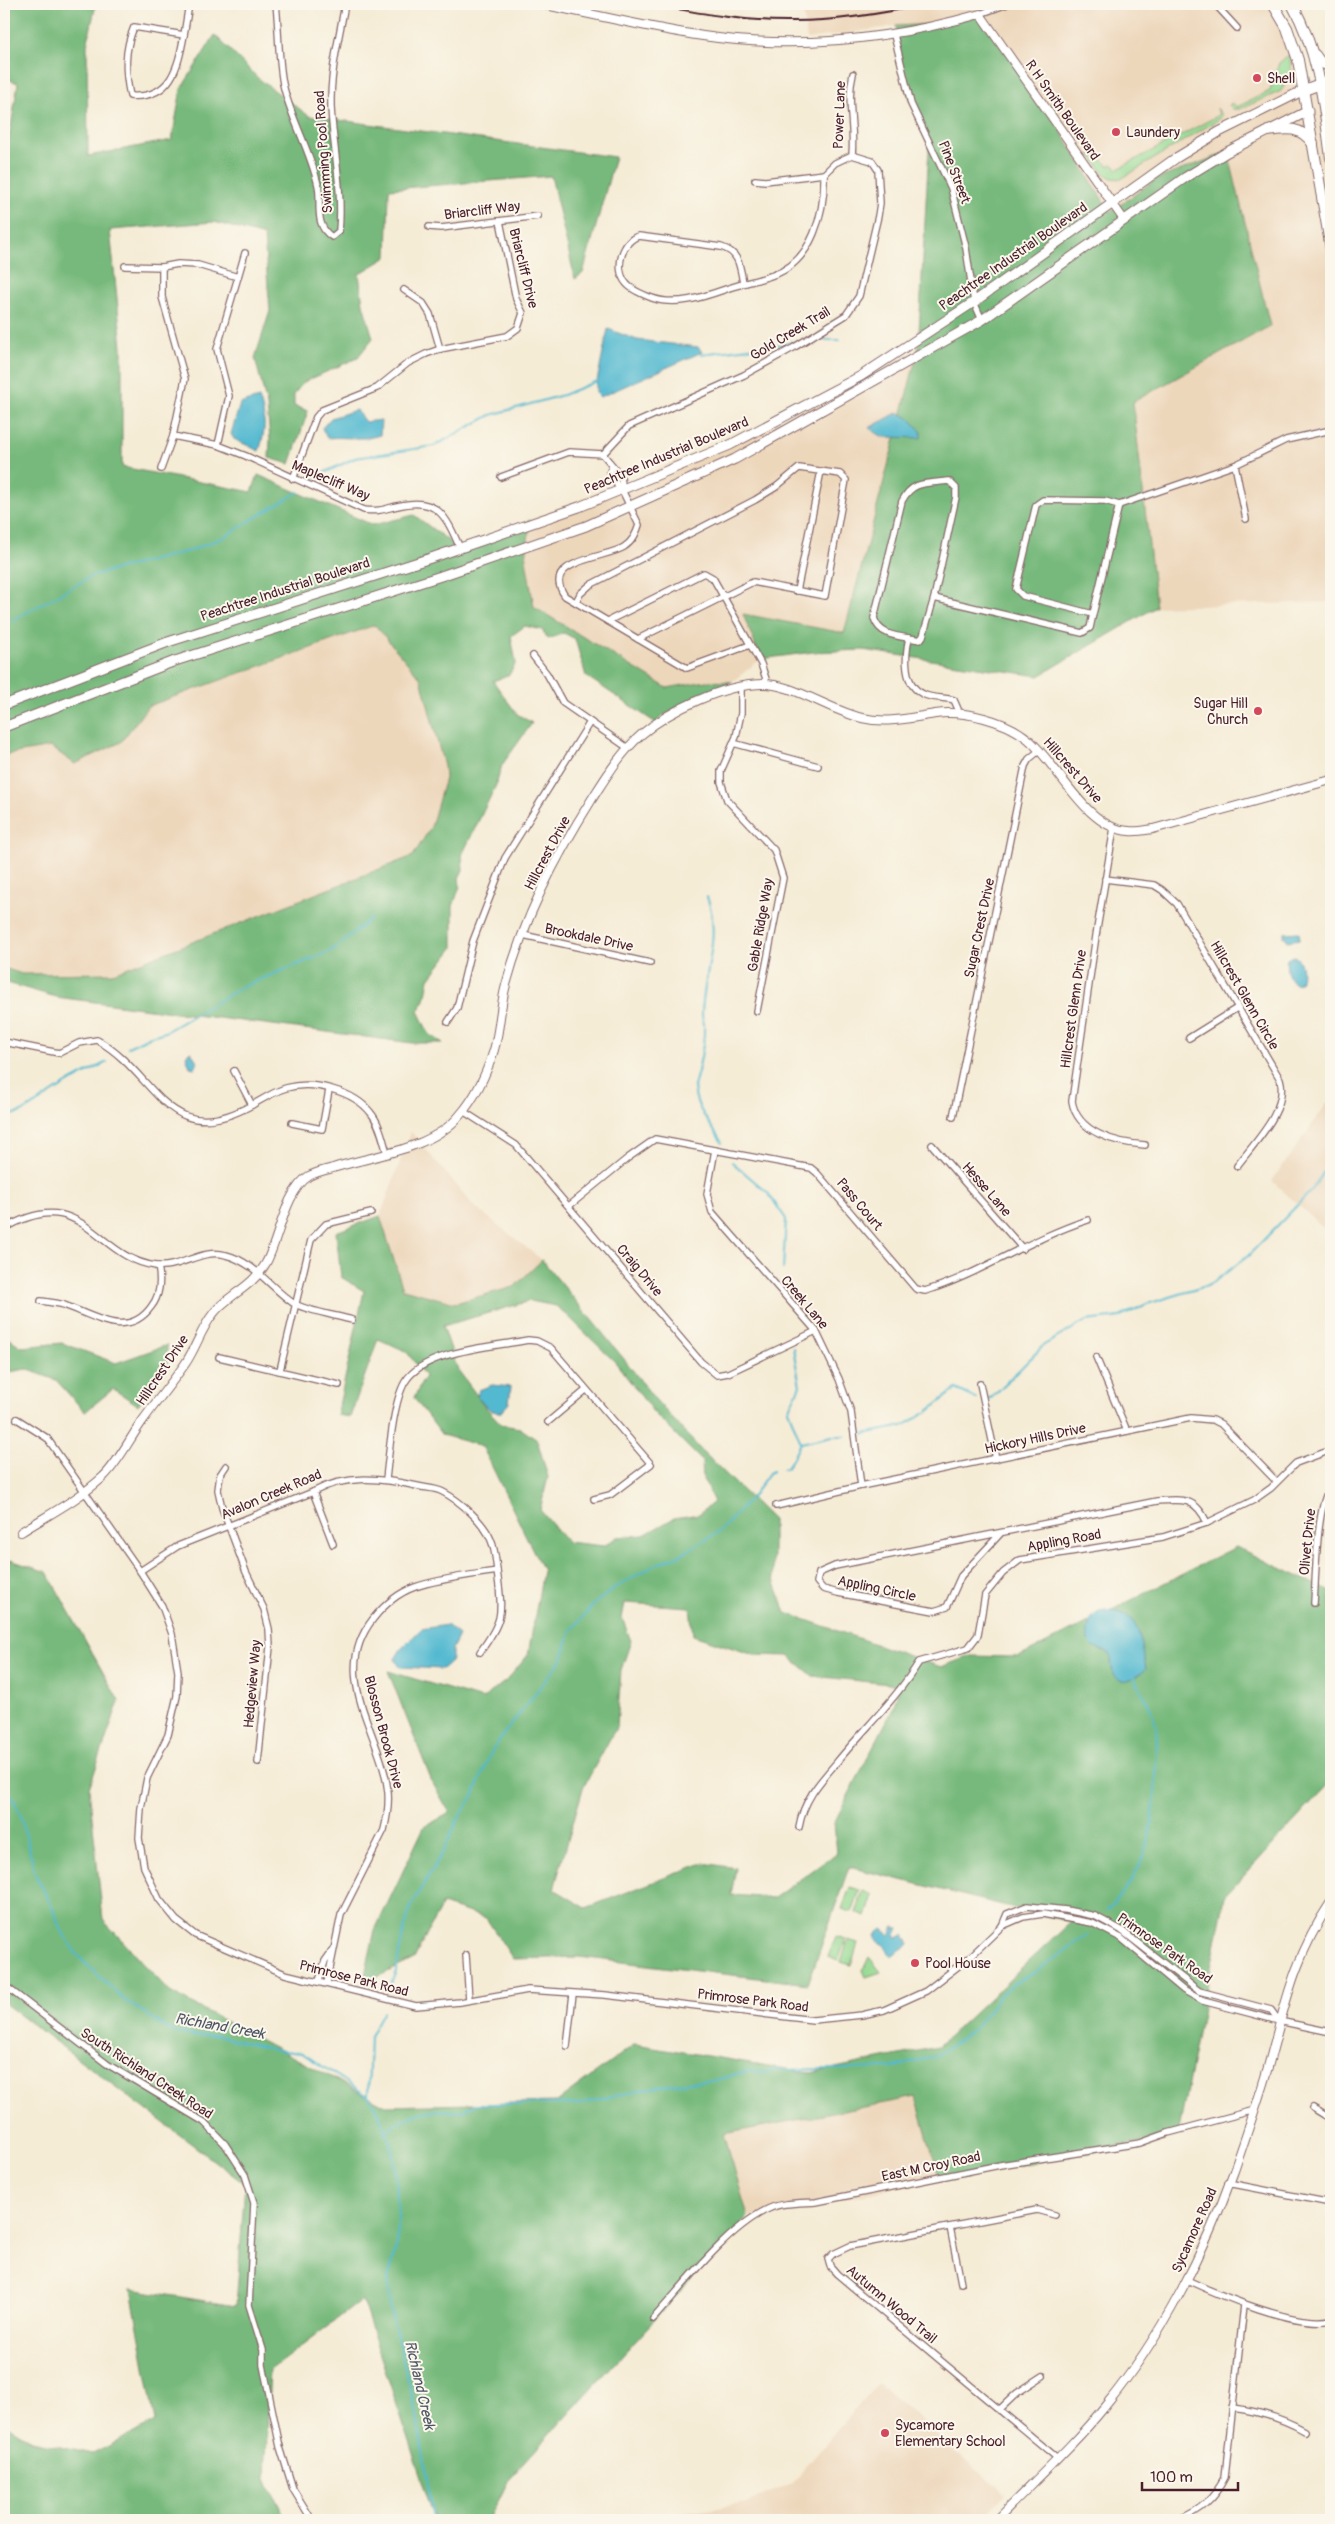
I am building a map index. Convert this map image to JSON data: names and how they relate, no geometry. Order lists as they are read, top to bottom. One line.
{"streets":{"highway":["Peachtree Industrial Boulevard"],"street":["R H Smith Boulevard","Power Lane","Swimming Pool Road","Pine Street","Briarcliff Way","Briarcliff Drive","Gold Creek Trail","Maplecliff Way","Hillcrest Drive","Gable Ridge Way","Sugar Crest Drive","Brookdale Drive","Hillcrest Glenn Circle","Hillcrest Glenn Drive","Hesse Lane","Pass Court","Craig Drive","Creek Lane","Hickory Hills Drive","Avalon Creek Road","Appling Road","Olivet Drive","Appling Circle","Hedgeview Way","Blosson Brook Drive","Primrose Park Road","South Richland Creek Road","East M Croy Road","Sycamore Road","Autumn Wood Trail"]},"crossings":[["R H Smith Boulevard","Peachtree Industrial Boulevard"],["Power Lane","Gold Creek Trail"],["Pine Street","Peachtree Industrial Boulevard"],["Briarcliff Way","Briarcliff Drive"],["Peachtree Industrial Boulevard","Maplecliff Way"],["Briarcliff Drive","Maplecliff Way"],["Hillcrest Drive","Gable Ridge Way"],["Hillcrest Drive","Sugar Crest Drive"],["Hillcrest Drive","Brookdale Drive"],["Hillcrest Drive","Hillcrest Glenn Drive"],["Hillcrest Drive","Craig Drive"],["Hillcrest Drive","Primrose Park Road"],["Hillcrest Glenn Circle","Hillcrest Glenn Drive"],["Hesse Lane","Pass Court"],["Pass Court","Craig Drive"],["Pass Court","Creek Lane"],["Craig Drive","Creek Lane"],["Creek Lane","Hickory Hills Drive"],["Hickory Hills Drive","Appling Road"],["Avalon Creek Road","Hedgeview Way"],["Avalon Creek Road","Blosson Brook Drive"],["Avalon Creek Road","Primrose Park Road"],["Appling Road","Appling Circle"],["Blosson Brook Drive","Primrose Park Road"],["Primrose Park Road","Sycamore Road"],["East M Croy Road","Sycamore Road"],["Sycamore Road","Autumn Wood Trail"]],"water":["Richland Creek"],"places":["Shell","Laundery","Sugar Hill Church","Pool House","Sycamore Elementary School"],"scale_bar":"100 m"}
